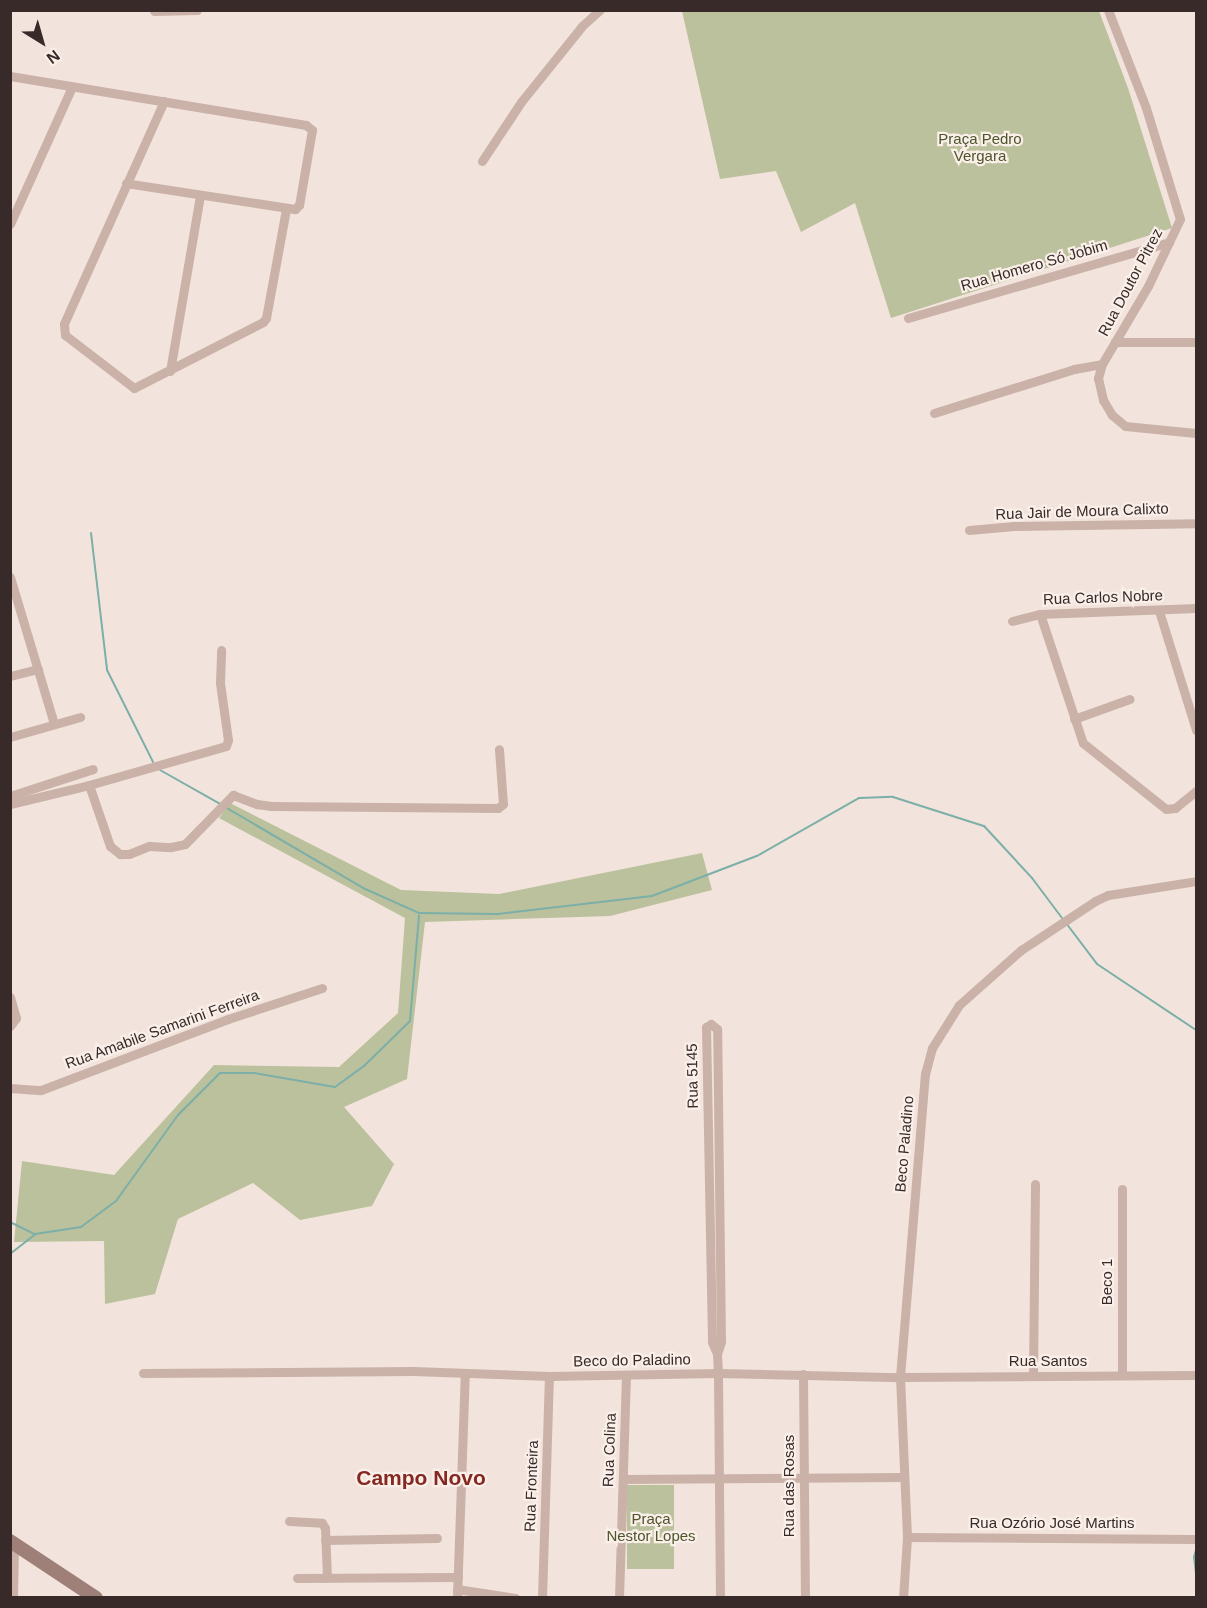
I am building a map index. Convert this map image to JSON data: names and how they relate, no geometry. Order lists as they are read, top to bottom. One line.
{"streets":{"street":["Rua Homero Só Jobim","Rua Doutor Pitrez","Rua Jair de Moura Calixto","Rua Carlos Nobre","Rua Amabile Samarini Ferreira","Rua 5145","Beco Paladino","Beco 1","Beco do Paladino","Rua Santos","Rua Colina","Rua Fronteira","Rua das Rosas","Rua Ozório José Martins"]},"crossings":[["Rua Homero Só Jobim","Rua Doutor Pitrez"],["Rua 5145","Beco do Paladino"],["Beco Paladino","Beco do Paladino"],["Beco Paladino","Rua Santos"],["Beco 1","Rua Santos"],["Beco do Paladino","Rua Santos"],["Beco do Paladino","Rua Colina"],["Beco do Paladino","Rua Fronteira"],["Beco do Paladino","Rua das Rosas"]],"districts":["Campo Novo"],"parks":["Praça Pedro Vergara","Praça Nestor Lopes"],"north":"bottom right"}
